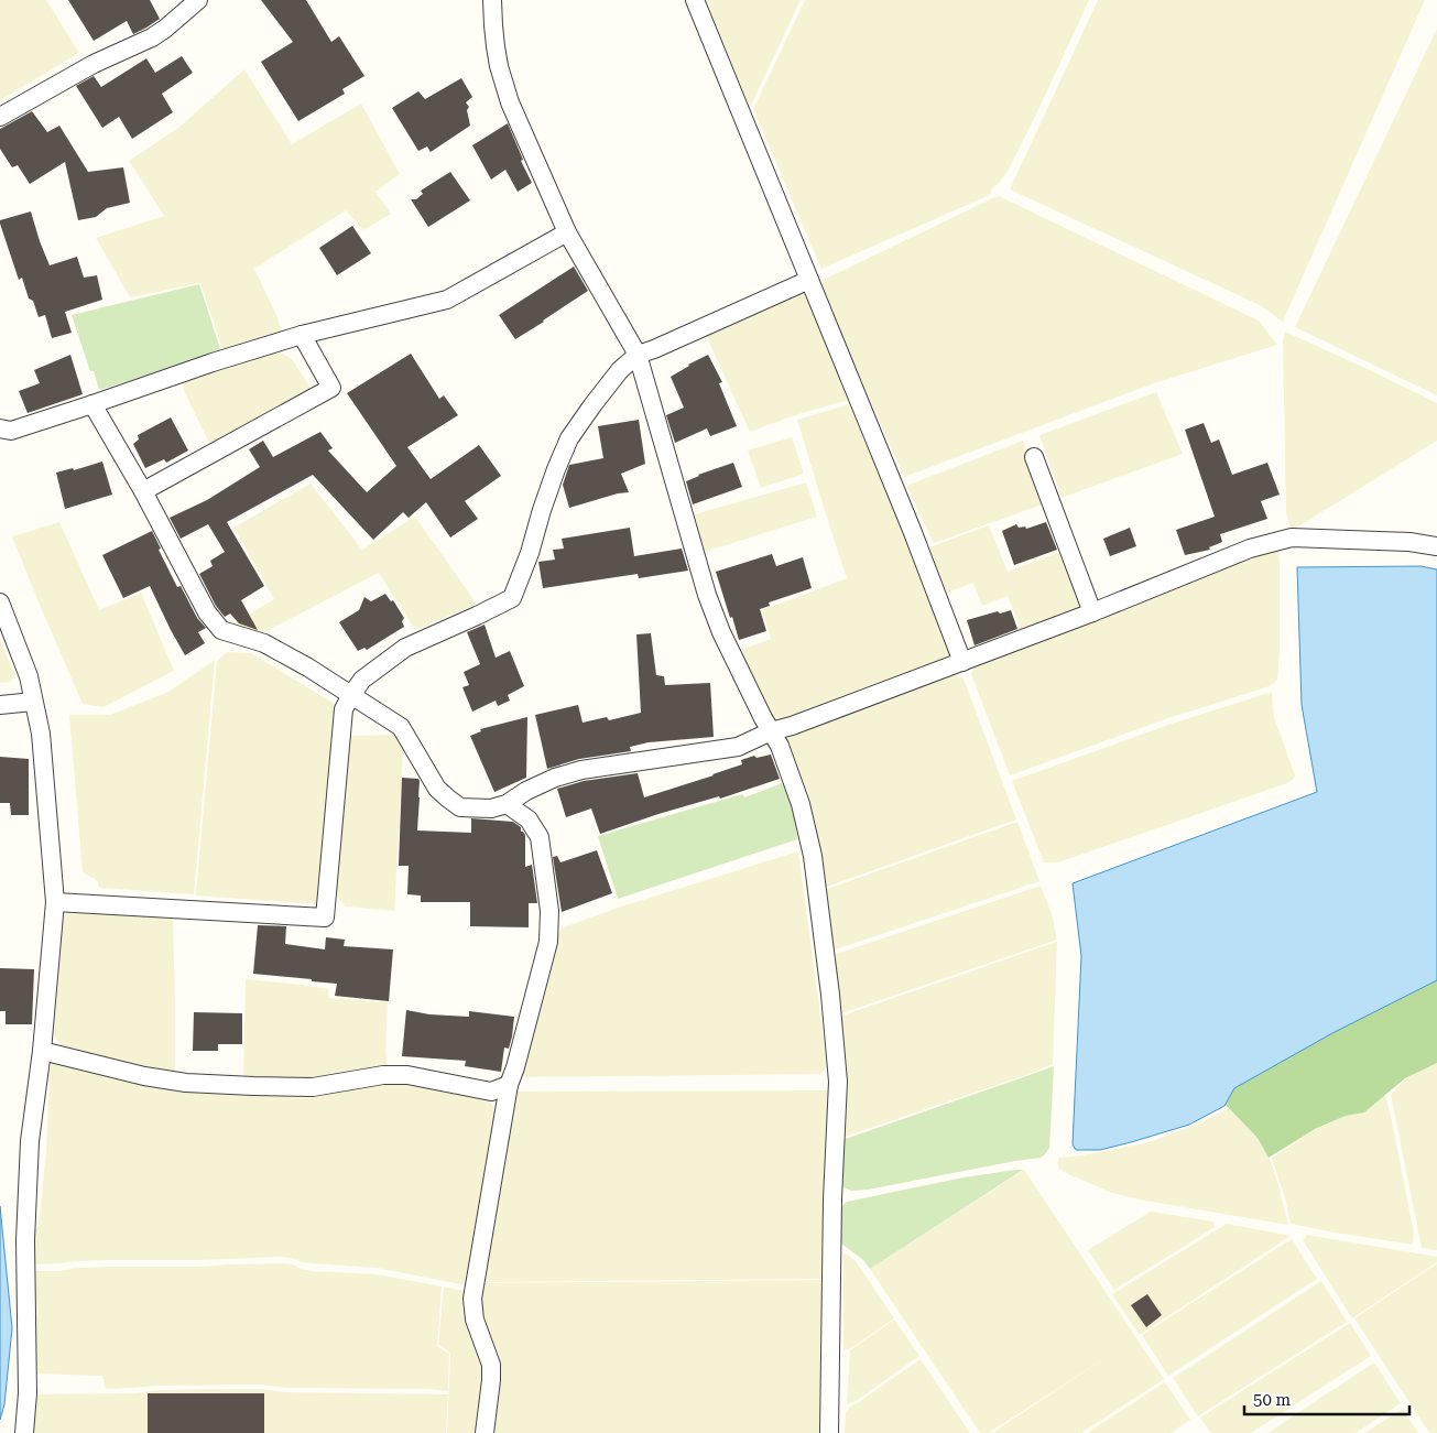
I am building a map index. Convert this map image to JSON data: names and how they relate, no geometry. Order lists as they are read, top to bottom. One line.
{"scale_bar":"50 m"}
